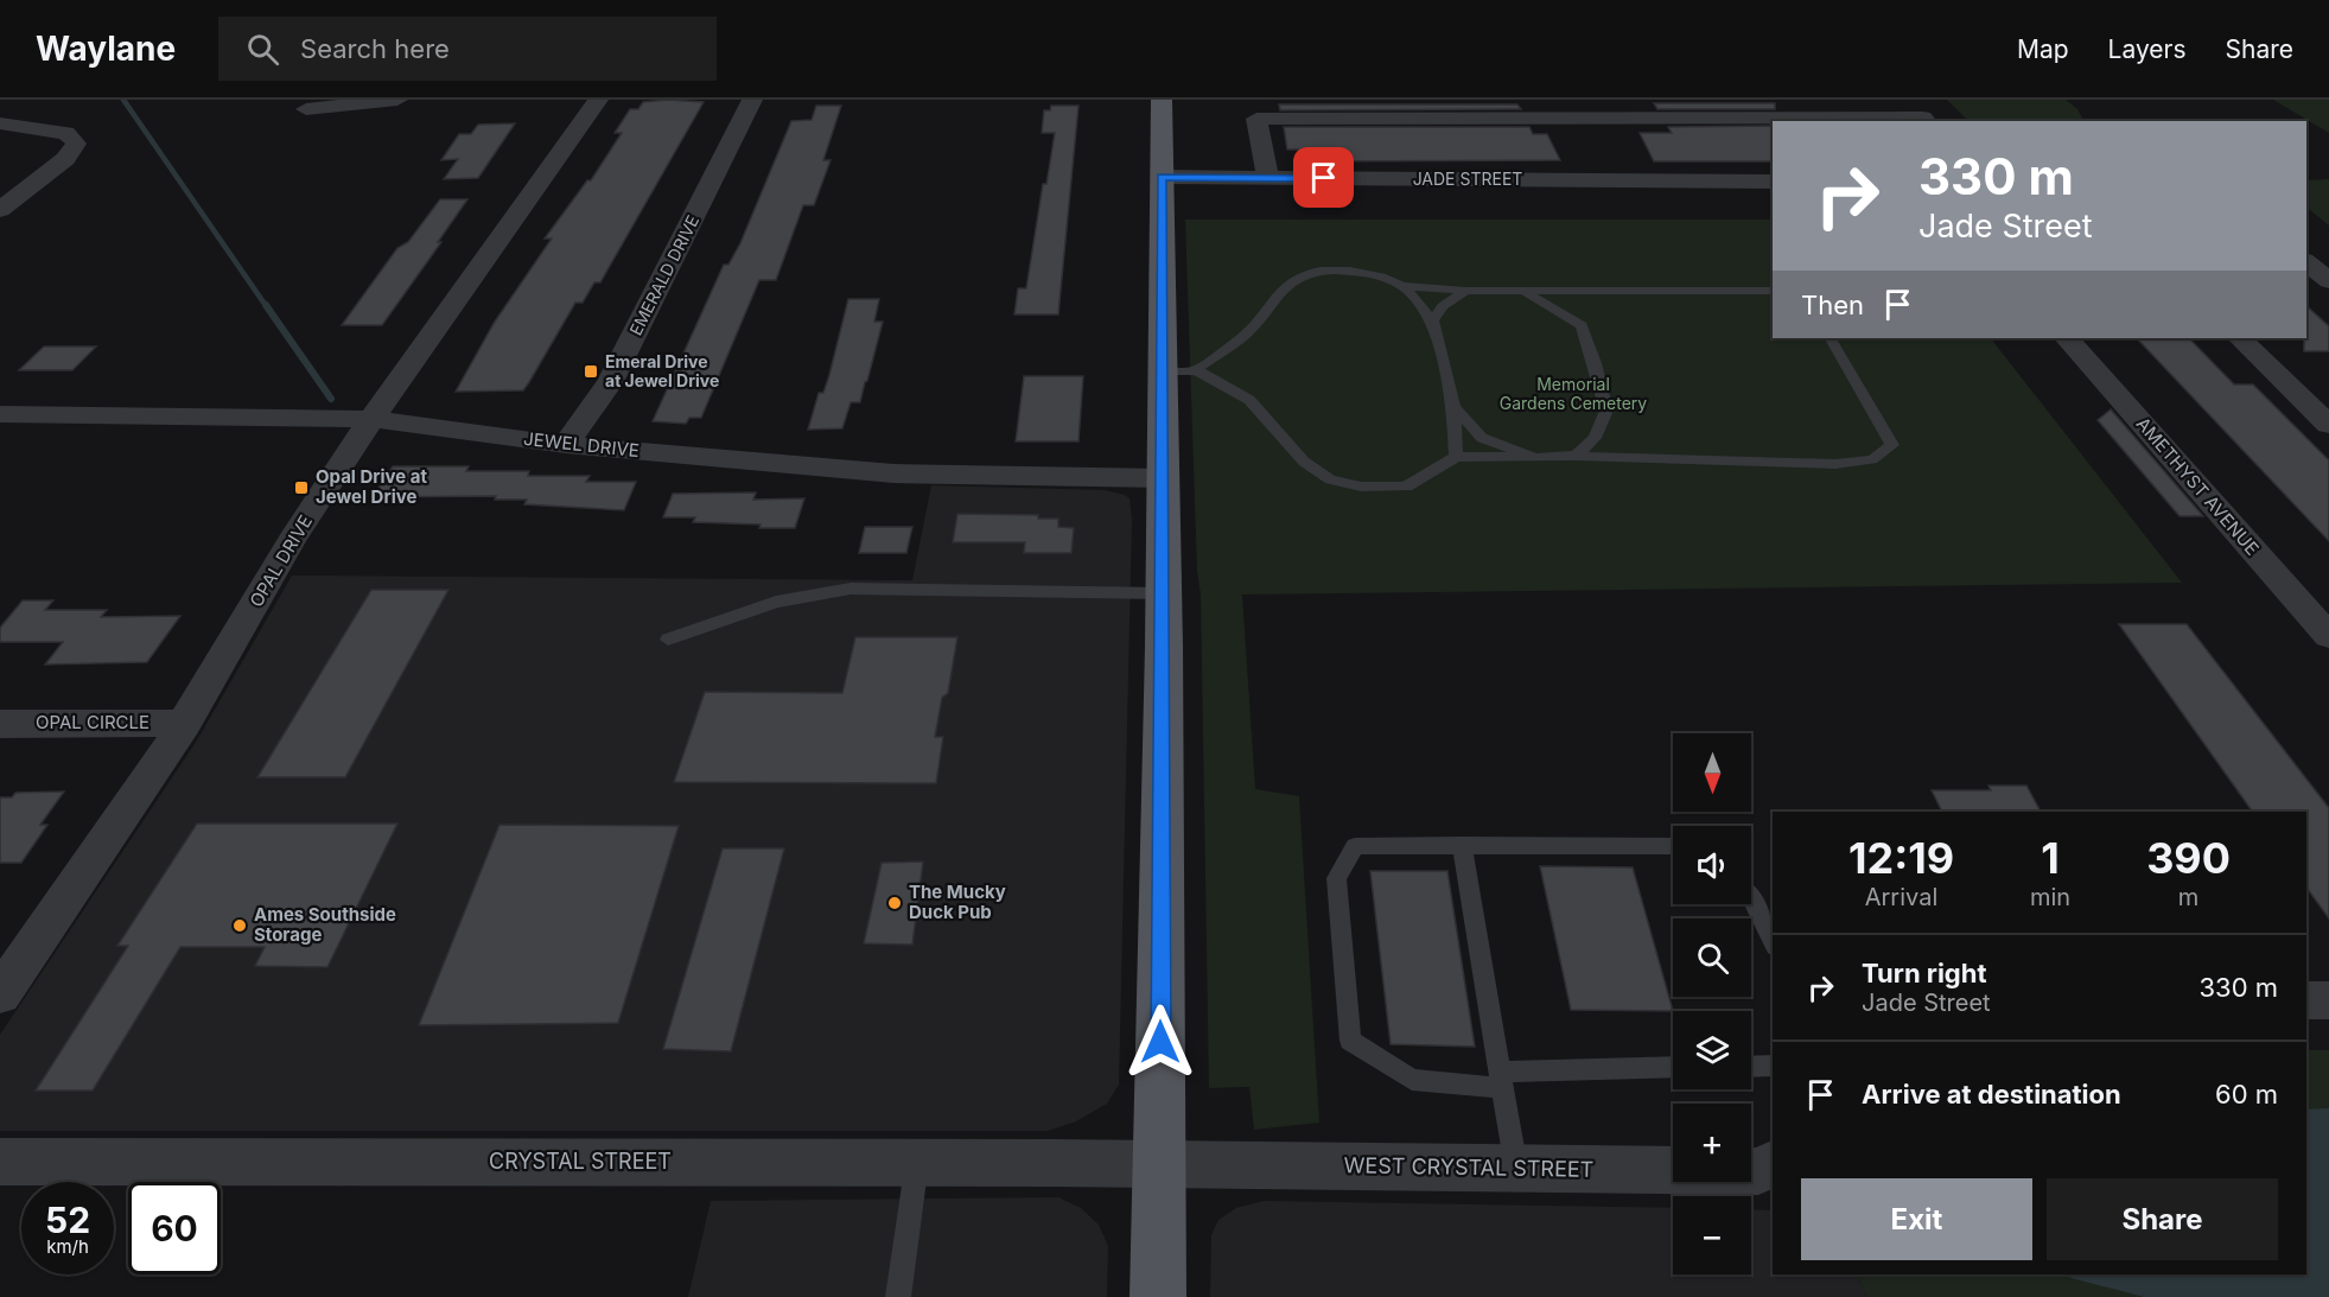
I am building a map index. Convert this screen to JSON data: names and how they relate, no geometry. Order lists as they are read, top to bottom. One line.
{"streets":{"street":["JADE STREET","EMERALD DRIVE","JEWEL DRIVE","AMETHYST AVENUE","OPAL DRIVE","OPAL CIRCLE","CRYSTAL STREET","WEST CRYSTAL STREET"]},"crossings":[["EMERALD DRIVE","JEWEL DRIVE"],["JEWEL DRIVE","OPAL DRIVE"],["OPAL DRIVE","OPAL CIRCLE"],["CRYSTAL STREET","WEST CRYSTAL STREET"]],"parks":["Memorial Gardens Cemetery"],"places":{"transit":["Emeral Drive at Jewel Drive","Opal Drive at Jewel Drive"],"other":["The Mucky Duck Pub","Ames Southside Storage"]},"north":"bottom","page":{"header":"Waylane","search":"Search here","nav":["Map","Layers","Share"],"turn":["330 m","Jade Street"],"then":"Then","map_buttons":["+","−"],"eta":["12:19","Arrival","1","min","390","m"],"list":[{"name":"Turn right","note":"Jade Street","value":"330 m"},{"name":"Arrive at destination","value":"60 m"}],"buttons":["Exit","Share"],"speed":"52 km/h","limit":"60"}}
